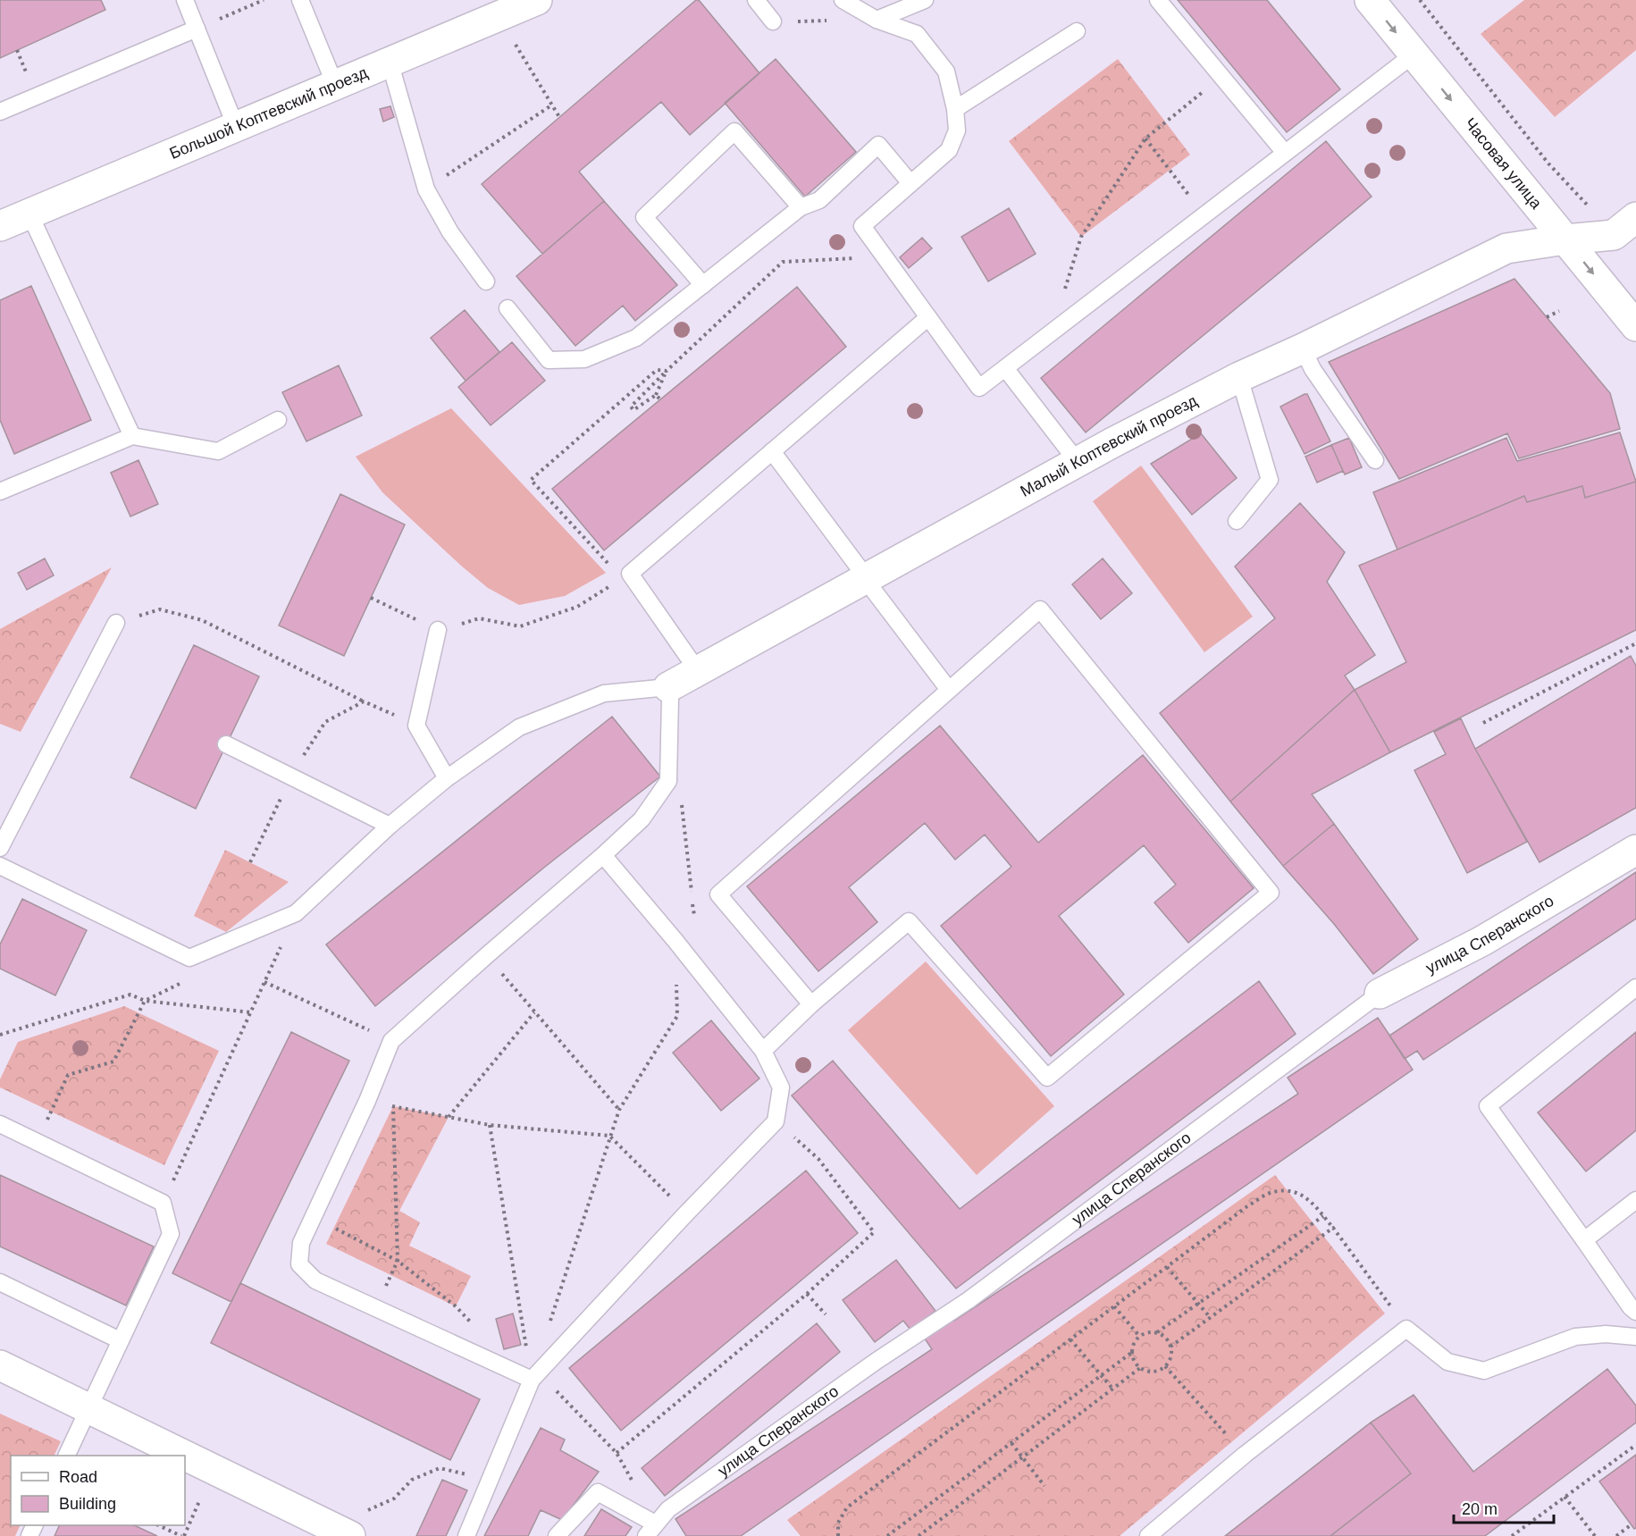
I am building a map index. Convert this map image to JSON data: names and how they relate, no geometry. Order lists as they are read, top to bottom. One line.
{"streets":{"street":["Большой Коптевский проезд","Часовая улица","Малый Коптевский проезд","улица Сперанского"]},"crossings":[["Часовая улица","Малый Коптевский проезд"]],"one_way":["Часовая улица"],"legend":["Road","Building"],"scale_bar":"20 m"}
